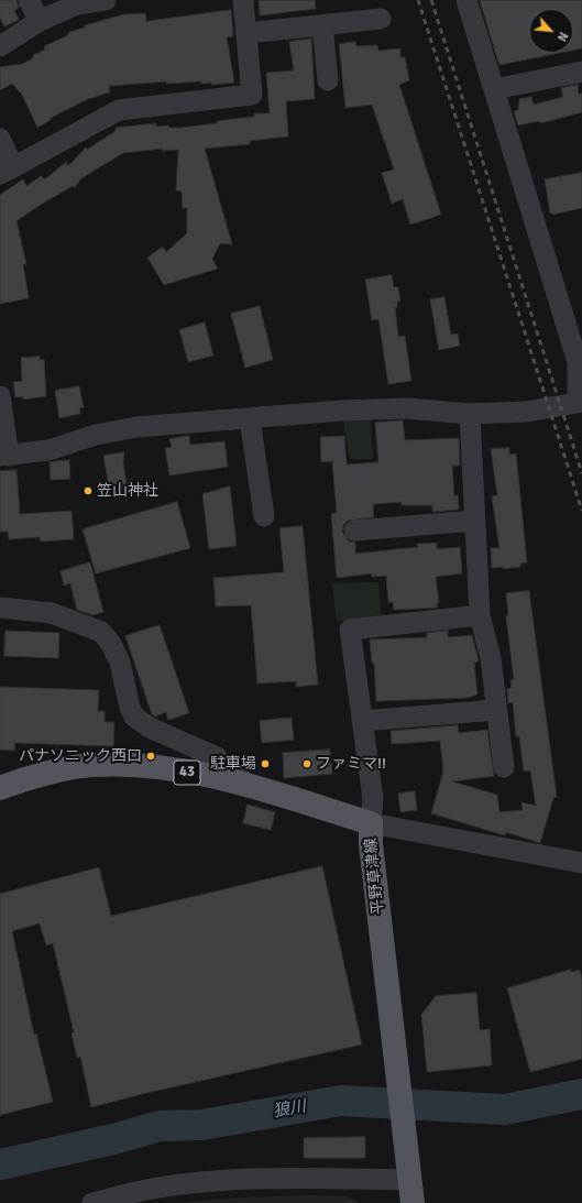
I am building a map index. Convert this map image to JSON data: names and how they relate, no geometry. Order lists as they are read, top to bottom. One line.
{"streets":{"main road":["43","平野草津線"]},"water":["狼川"],"places":["笠山神社","パナソニック西口","駐車場","ファミマ!!"],"north":"bottom right"}
